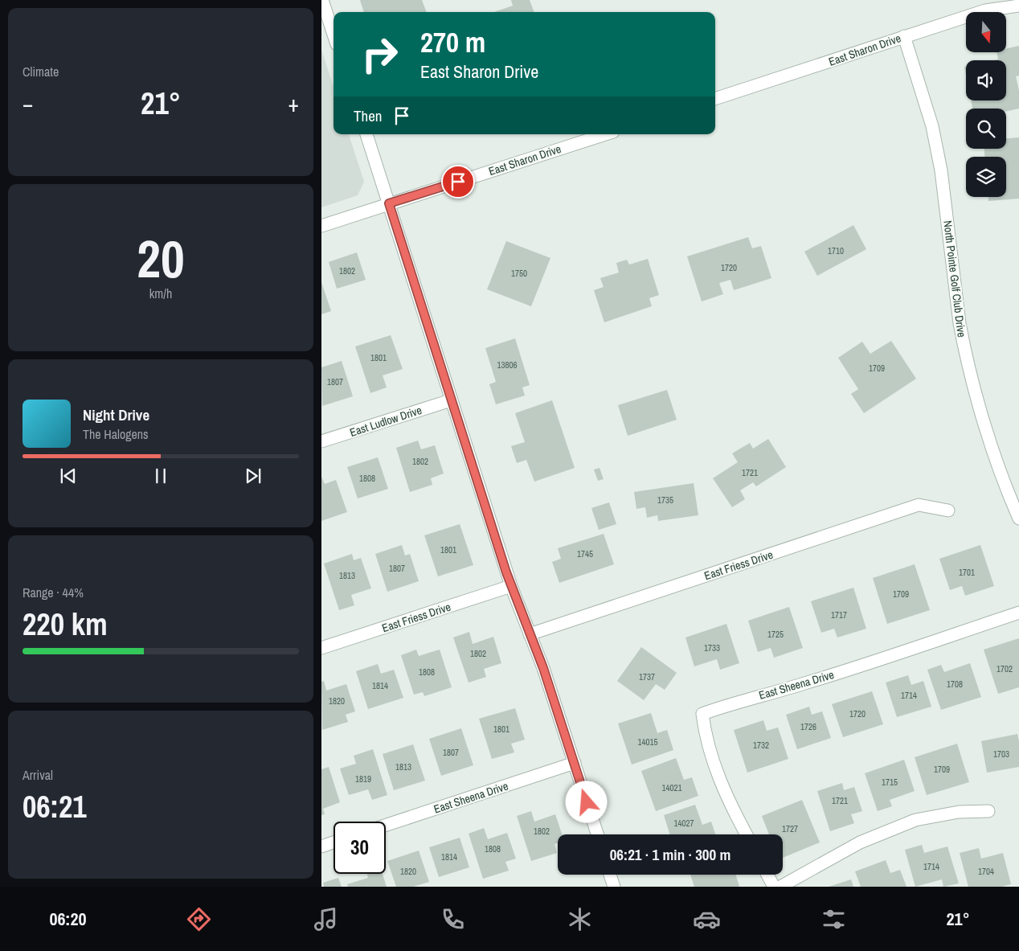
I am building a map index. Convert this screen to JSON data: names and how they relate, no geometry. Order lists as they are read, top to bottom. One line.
{"streets":{"street":["East Sharon Drive","North Pointe Golf Club Drive","East Ludlow Drive","East Friess Drive","East Sheena Drive"]},"crossings":[["East Sharon Drive","North Pointe Golf Club Drive"]],"house_numbers":["1710","1720","1802","1750","1801","13806","1709","1807","1802","1721","1808","1735","1801","1745","1807","1701","1813","1709","1717","1725","1733","1802","1702","1808","1737","1708","1814","1714","1820","1720","1726","1801","14015","1732","1807","1703","1813","1709","1819","1715","14021","1721","14027","1727","1802","1808","1814","1714","1820","1704"],"north":"bottom","page":{"tile":["Climate",["20","km/h"],["Range · 44%","220 km"],["Arrival","06:21"]],"turn":["270 m","East Sharon Drive"],"heat":["−","21°","+"],"then":"Then","song":["Night Drive","The Halogens"],"limit":"30","trip":"06:21 · 1 min · 300 m","tabs":["06:20","21°"]}}
